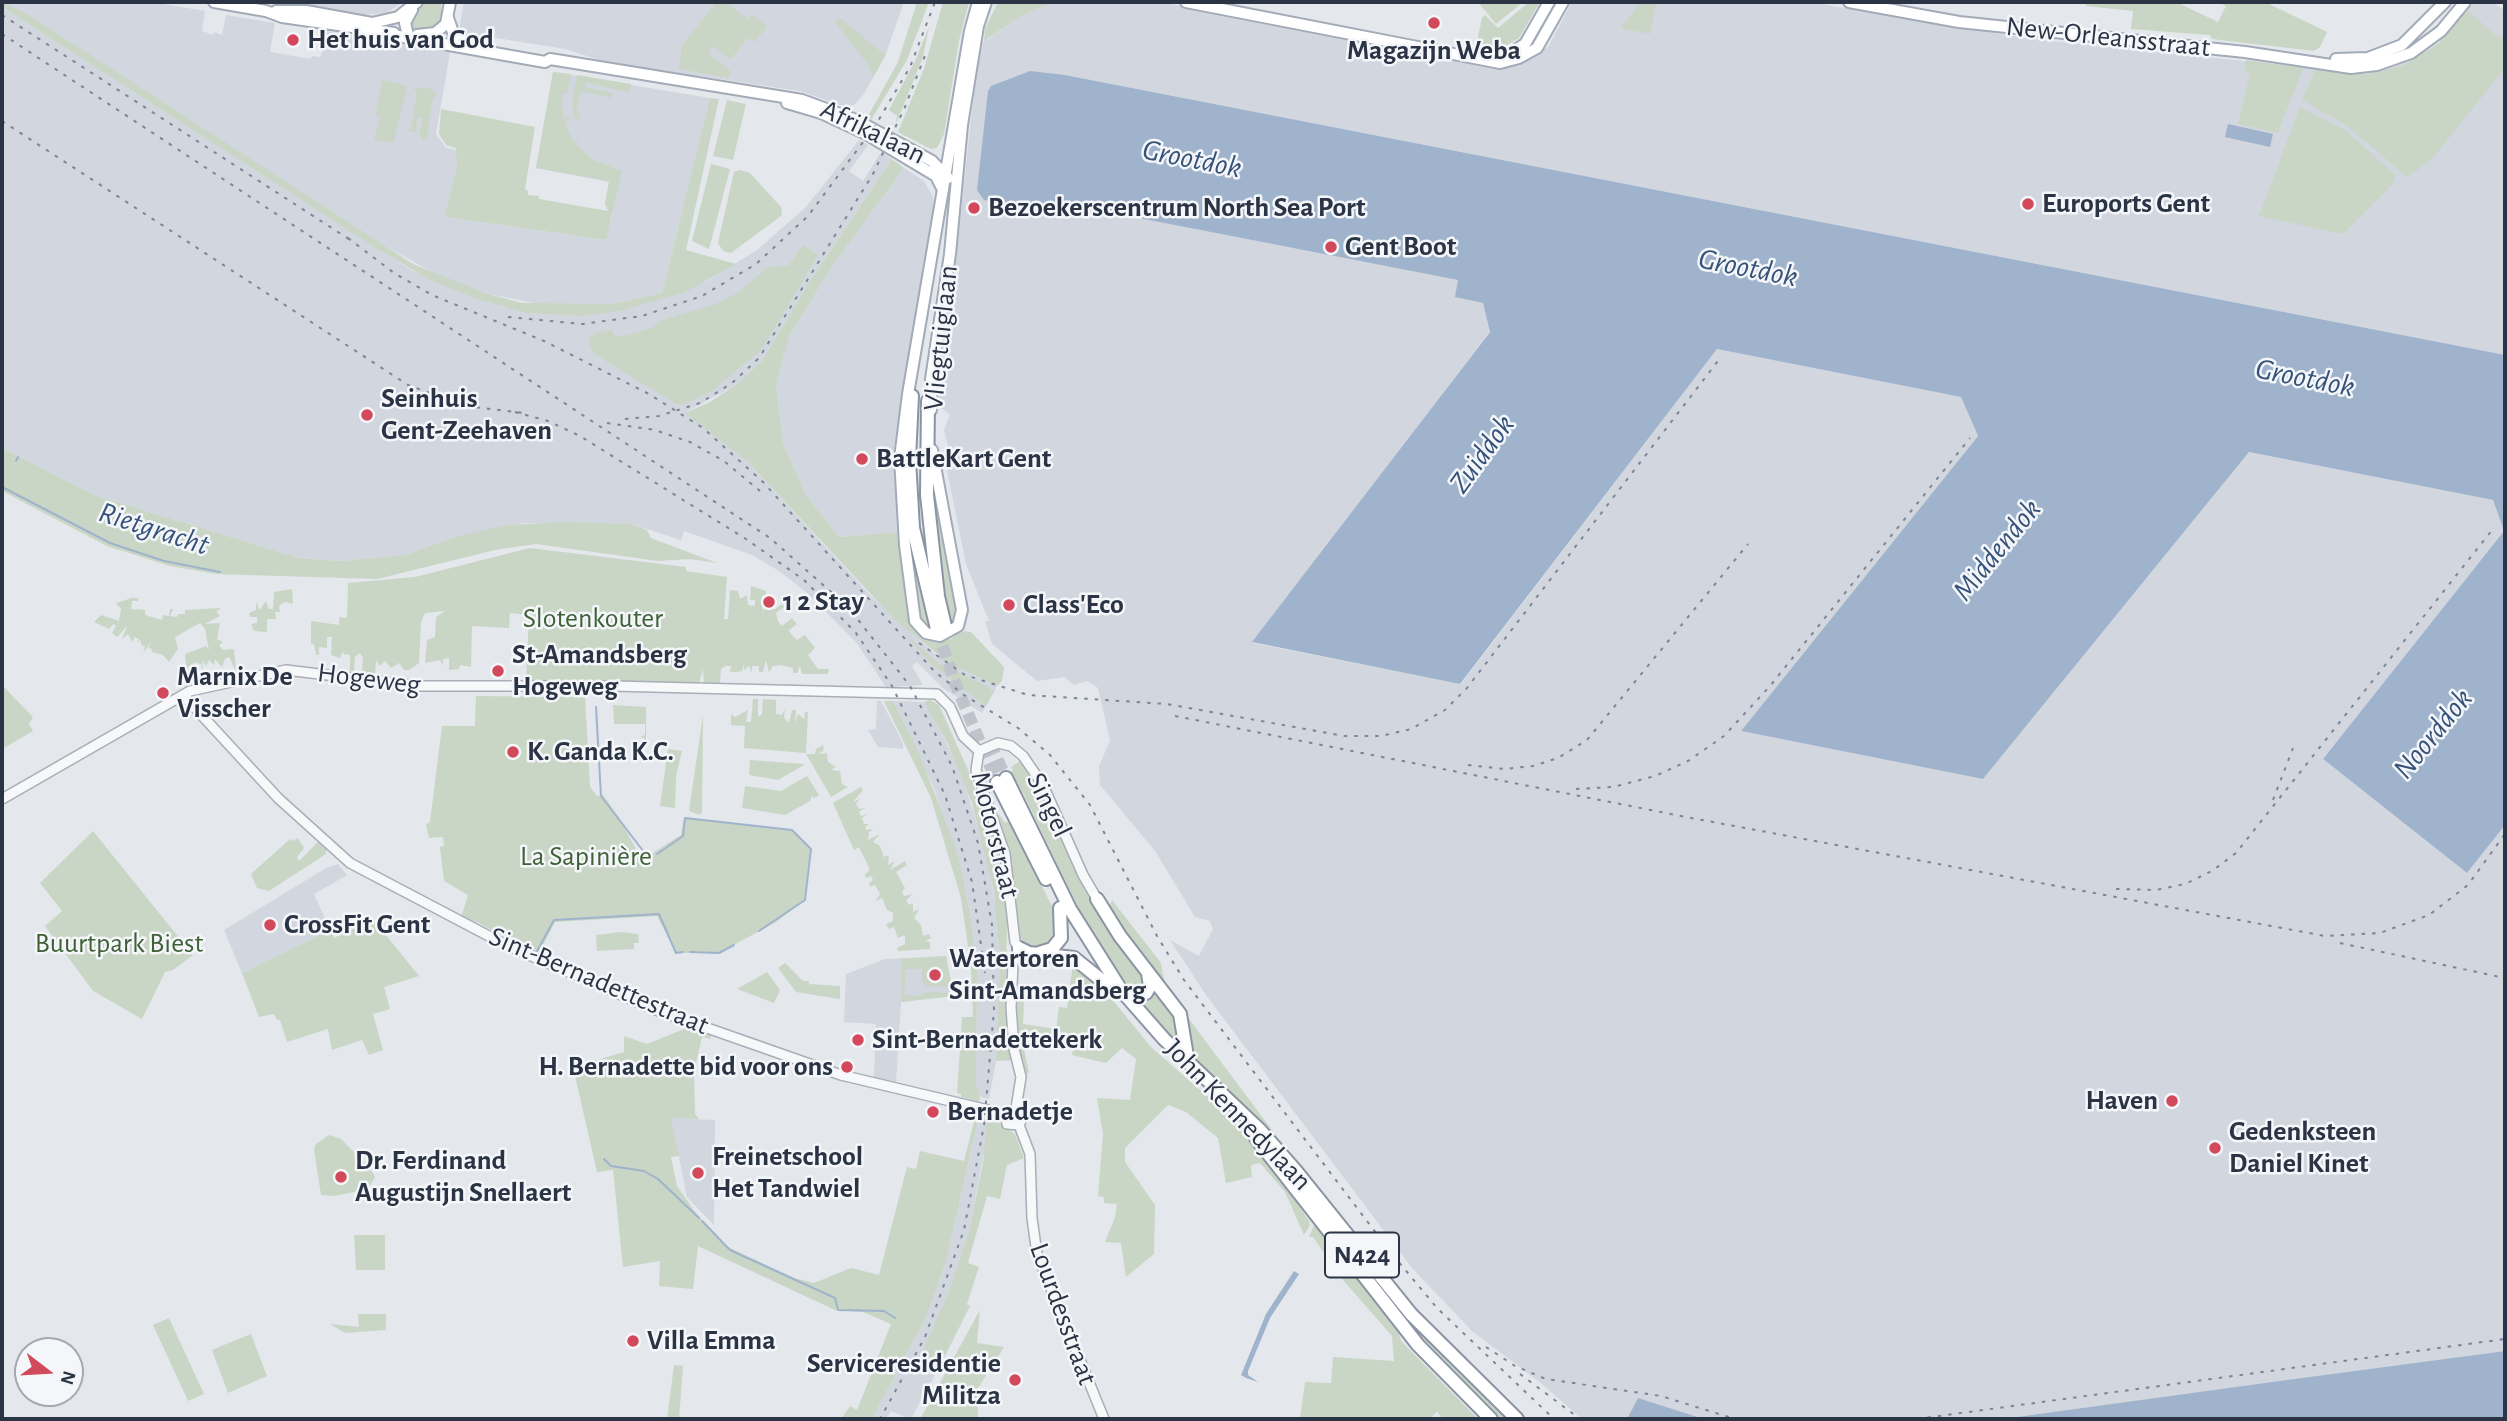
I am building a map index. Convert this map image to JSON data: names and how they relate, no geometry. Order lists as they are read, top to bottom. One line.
{"streets":{"highway":["John Kennedylaan","N424"],"main road":["New-Orleansstraat","Afrikalaan","Vliegtuiglaan"],"street":["Hogeweg","Singel","Motorstraat","Sint-Bernadettestraat","Lourdesstraat"]},"crossings":[["Afrikalaan","Vliegtuiglaan"],["Hogeweg","Motorstraat"],["Hogeweg","Sint-Bernadettestraat"],["Singel","Motorstraat"],["Motorstraat","Lourdesstraat"]],"water":["Grootdok","Zuiddok","Rietgracht","Middendok","Noorddok"],"parks":["Slotenkouter","La Sapinière","Buurtpark Biest"],"places":["Magazijn Weba","Het huis van God","Euroports Gent","Bezoekerscentrum North Sea Port","Gent Boot","Seinhuis Gent-Zeehaven","BattleKart Gent","1 2 Stay","Class'Eco","St-Amandsberg Hogeweg","Marnix De Visscher","K. Ganda K.C.","CrossFit Gent","Watertoren Sint-Amandsberg","Sint-Bernadettekerk","H. Bernadette bid voor ons","Haven","Bernadetje","Gedenksteen Daniel Kinet","Freinetschool Het Tandwiel","Dr. Ferdinand Augustijn Snellaert","Villa Emma","Serviceresidentie Militza"],"north":"right"}
